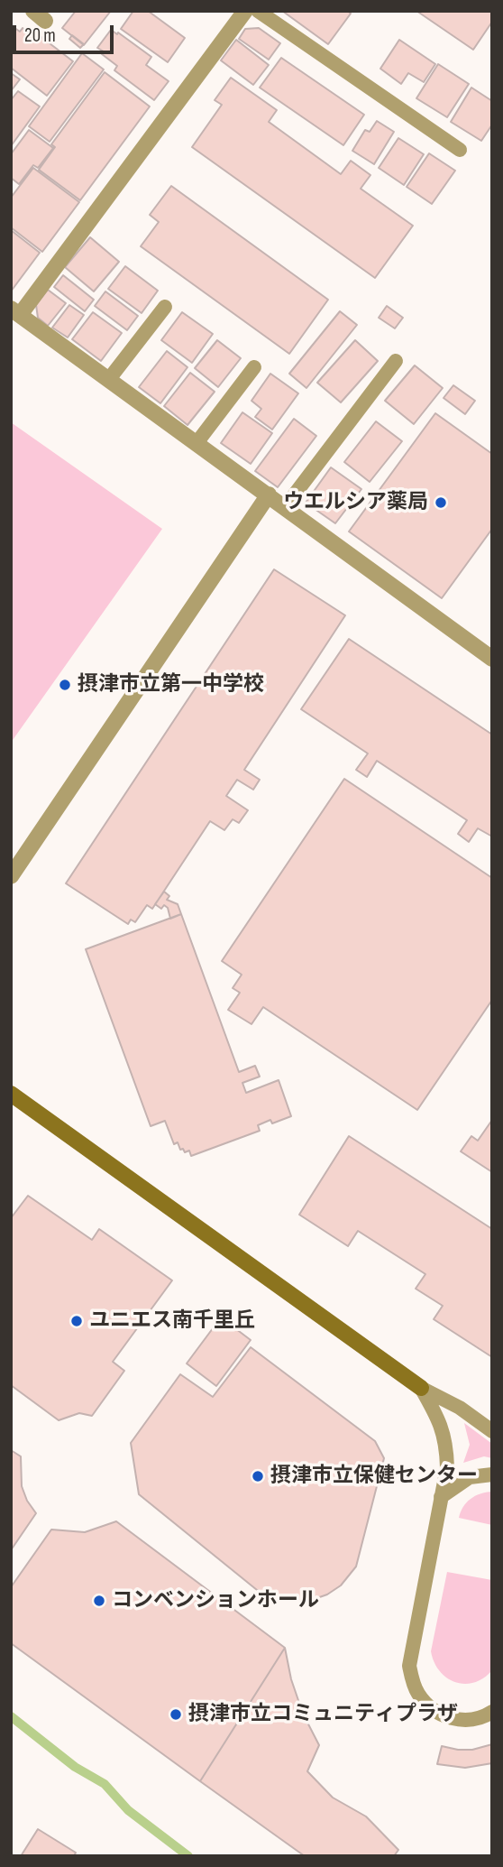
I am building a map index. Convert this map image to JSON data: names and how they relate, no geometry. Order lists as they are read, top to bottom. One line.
{"places":["ウエルシア薬局","摂津市立第一中学校","ユニエス南千里丘","摂津市立保健センター","コンベンションホール","摂津市立コミュニティプラザ"],"scale_bar":"20 m"}
